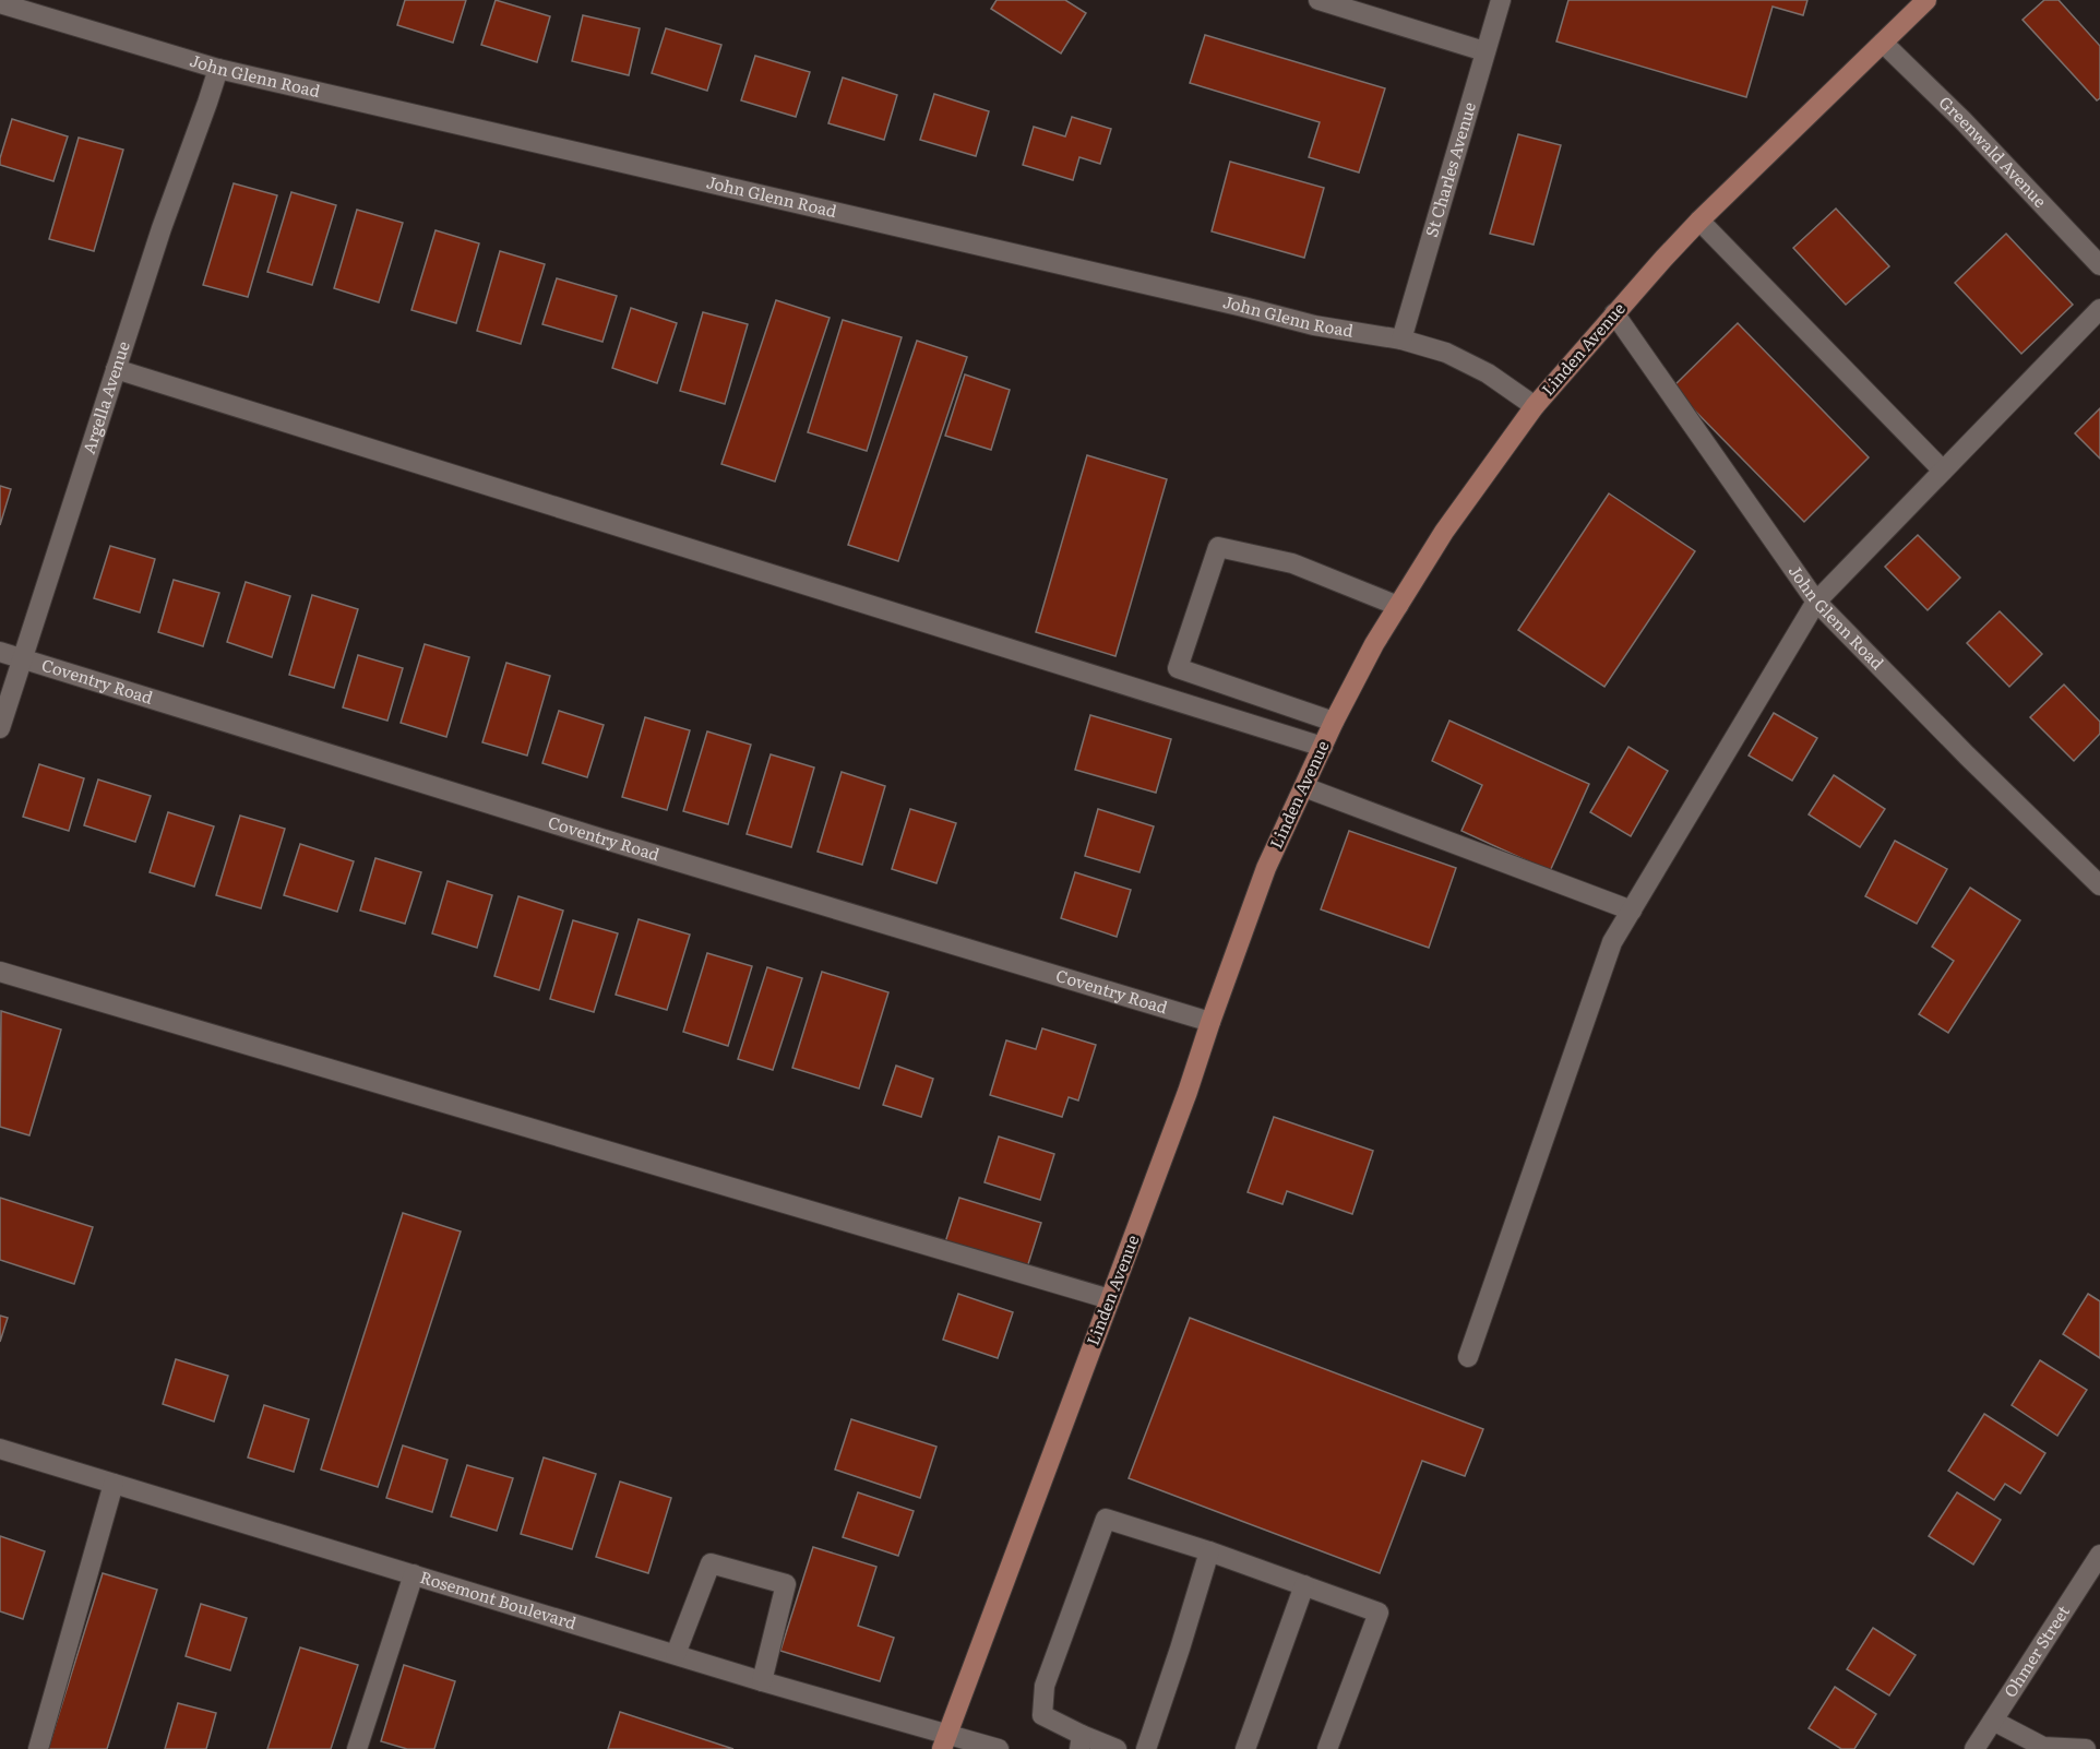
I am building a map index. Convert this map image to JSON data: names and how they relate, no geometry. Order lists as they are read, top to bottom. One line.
{"streets":{"main road":["Linden Avenue"],"street":["John Glenn Road","Greenwald Avenue","St Charles Avenue","Argella Avenue","Coventry Road","Rosemont Boulevard","Ohmer Street"]},"crossings":[["John Glenn Road","St Charles Avenue"],["John Glenn Road","Linden Avenue"],["John Glenn Road","Argella Avenue"],["Greenwald Avenue","Linden Avenue"],["Linden Avenue","Coventry Road"],["Linden Avenue","Rosemont Boulevard"],["Argella Avenue","Coventry Road"]]}
